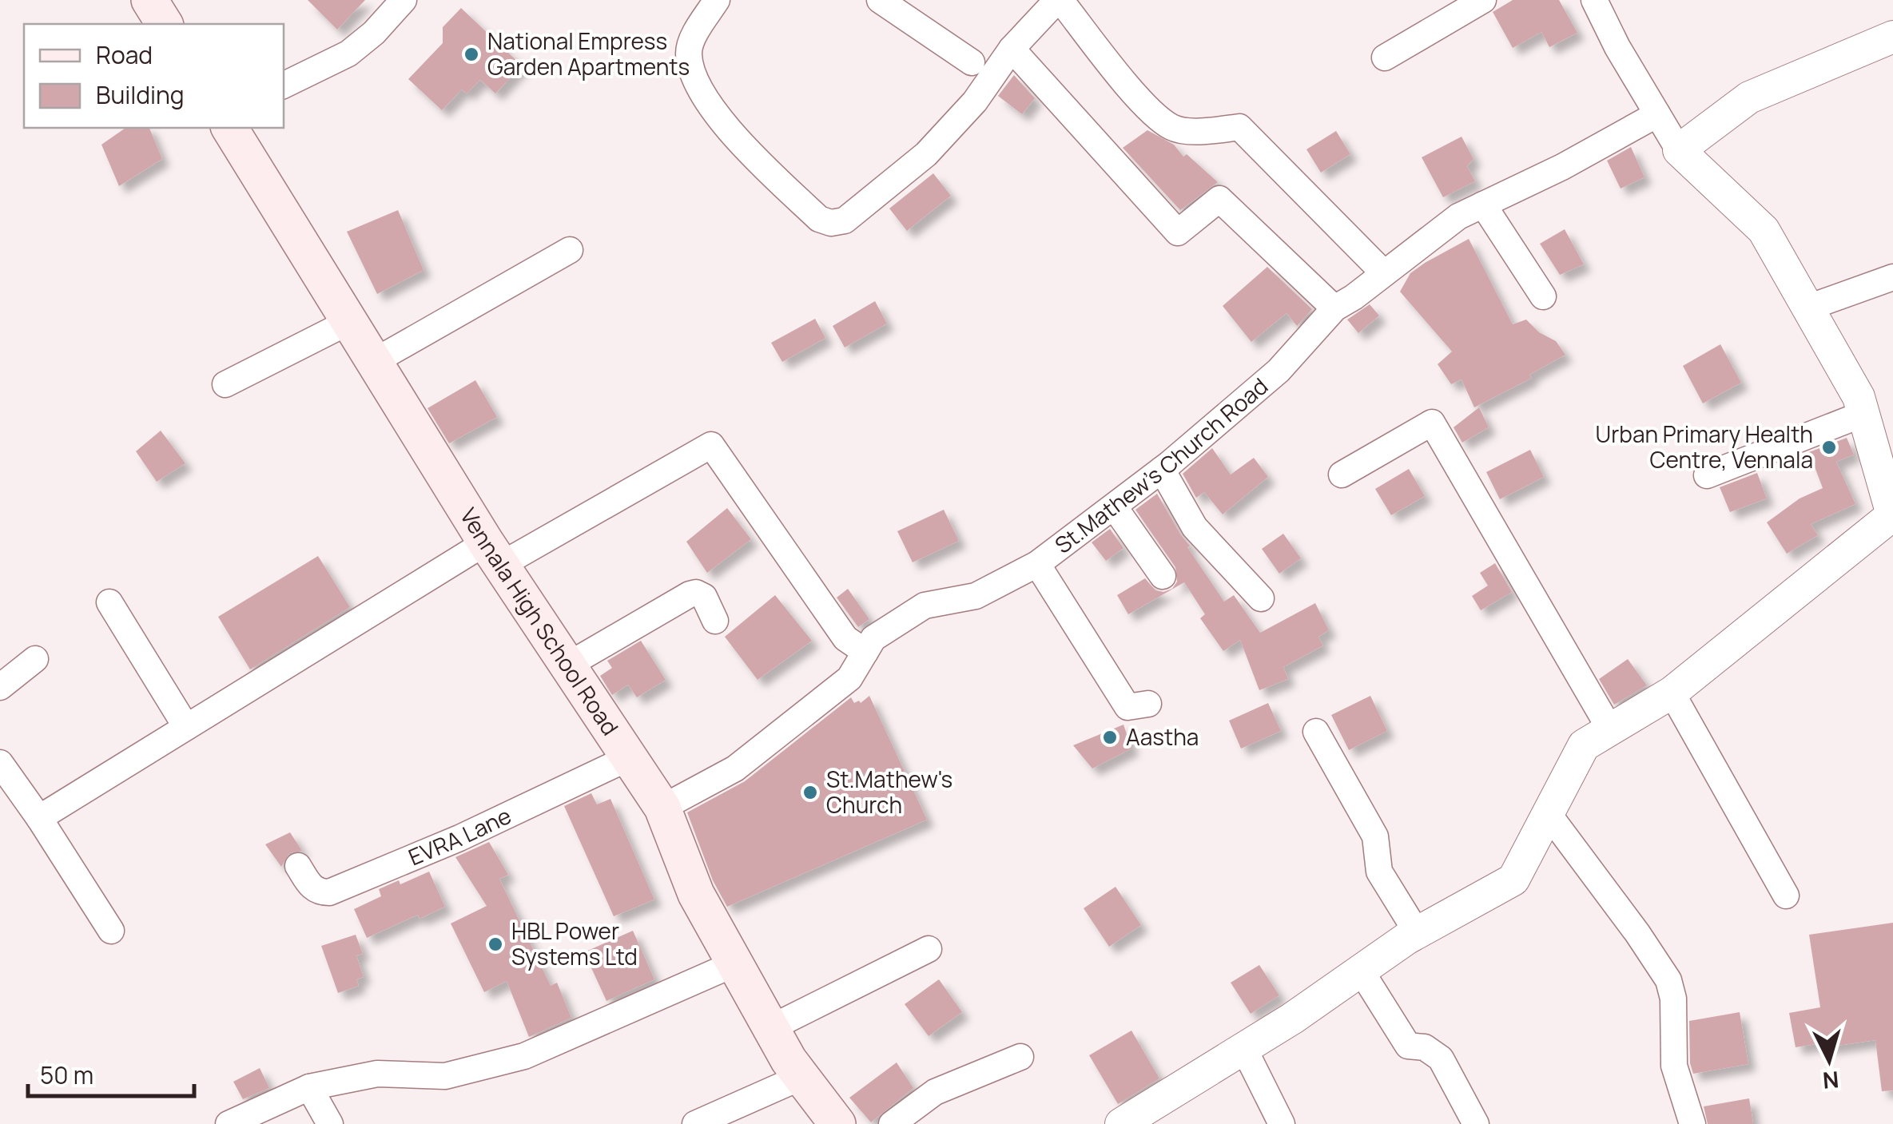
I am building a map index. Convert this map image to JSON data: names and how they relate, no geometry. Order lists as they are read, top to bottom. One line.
{"streets":{"main road":["Vennala High School Road"],"street":["St.Mathew's Church Road","EVRA Lane"]},"crossings":[["St.Mathew's Church Road","Vennala High School Road"],["Vennala High School Road","EVRA Lane"]],"places":["National Empress Garden Apartments","Urban Primary Health Centre, Vennala","Aastha","St.Mathew's Church","HBL Power Systems Ltd"],"legend":["Road","Building"],"scale_bar":"50 m","north":"bottom"}
